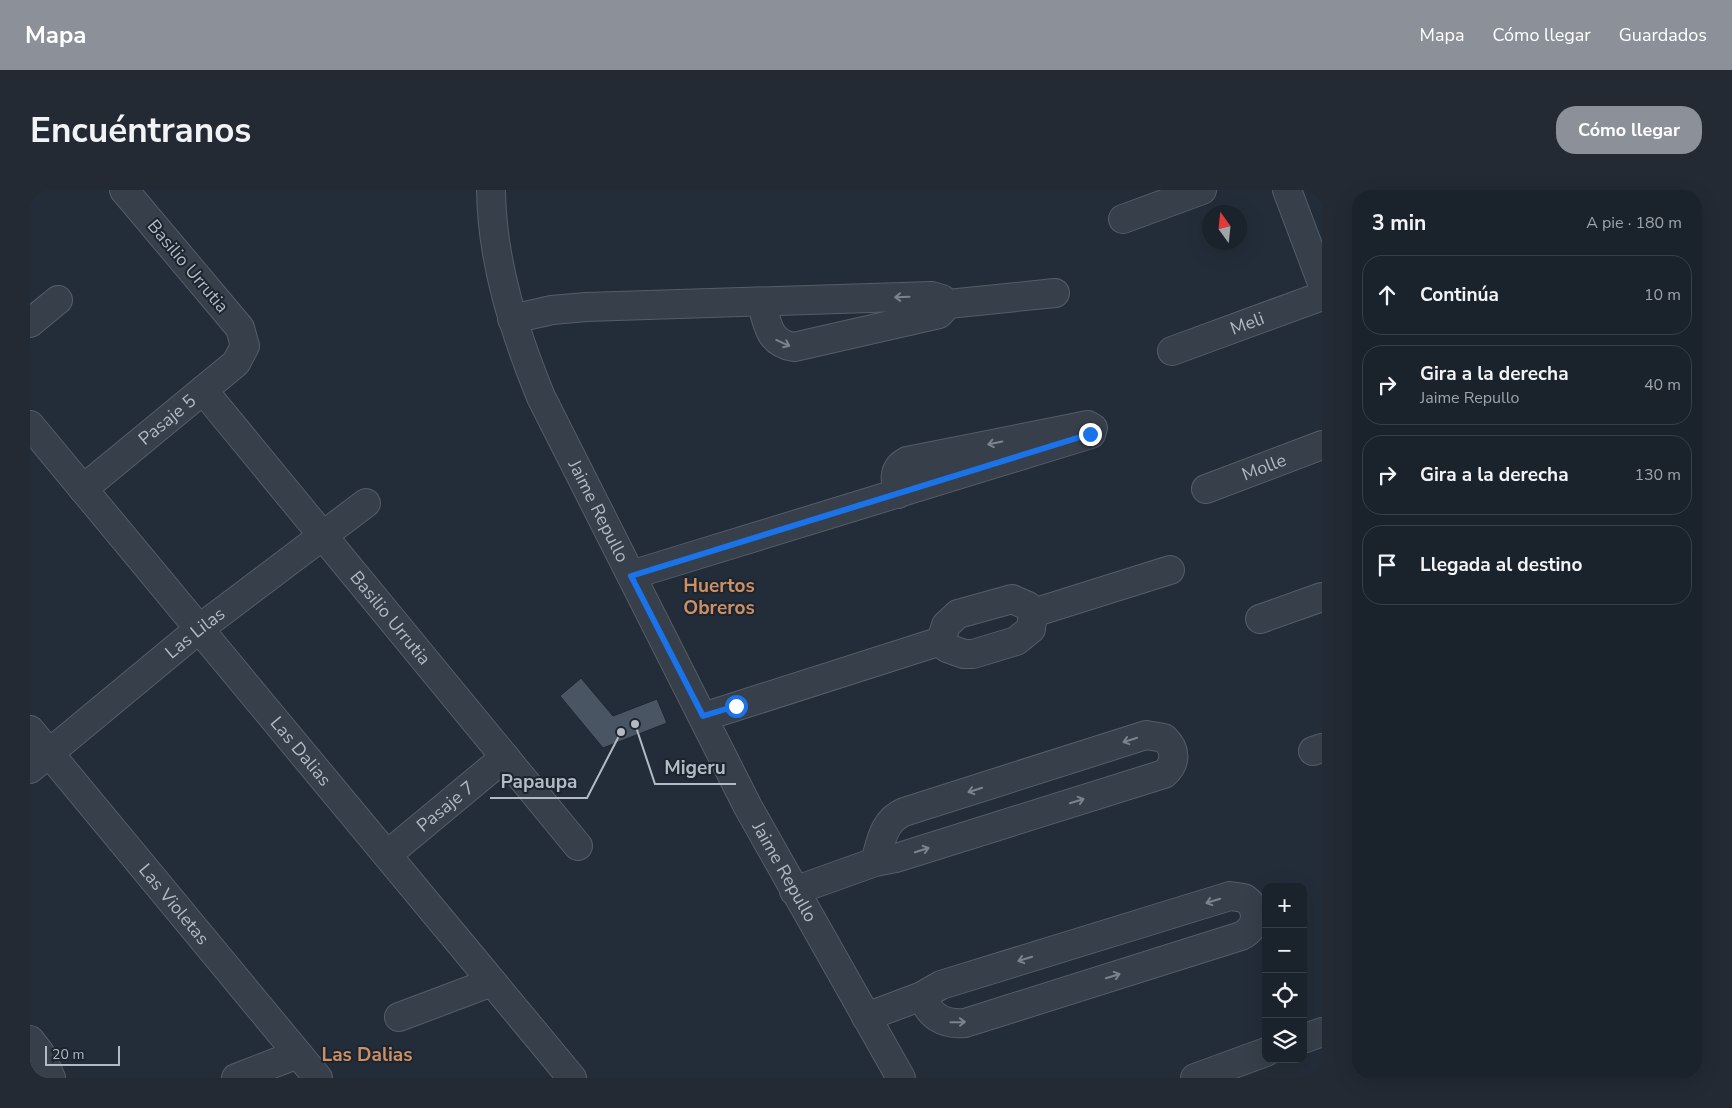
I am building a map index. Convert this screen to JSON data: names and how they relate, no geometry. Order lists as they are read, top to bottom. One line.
{"streets":{"street":["Basilio Urrutia","Meli","Pasaje 5","Molle","Jaime Repullo","Las Lilas","Las Dalias","Pasaje 7","Las Violetas"]},"crossings":[["Basilio Urrutia","Pasaje 5"],["Basilio Urrutia","Las Lilas"],["Basilio Urrutia","Pasaje 7"],["Pasaje 5","Las Dalias"],["Las Lilas","Las Dalias"],["Las Lilas","Las Violetas"],["Las Dalias","Pasaje 7"]],"districts":["Huertos Obreros","Las Dalias"],"places":["Migeru","Papaupa"],"scale_bar":"20 m","north":"top","page":{"header":"Mapa","nav":["Mapa","Cómo llegar","Guardados"],"buttons":"Cómo llegar","title":"Encuéntranos","heading":["3 min","A pie · 180 m"],"list":[["Continúa","10 m"],["Gira a la derecha","Jaime Repullo","40 m"],["Gira a la derecha","130 m"],"Llegada al destino"],"map_buttons":["+","−"],"scale":"20 m"}}
